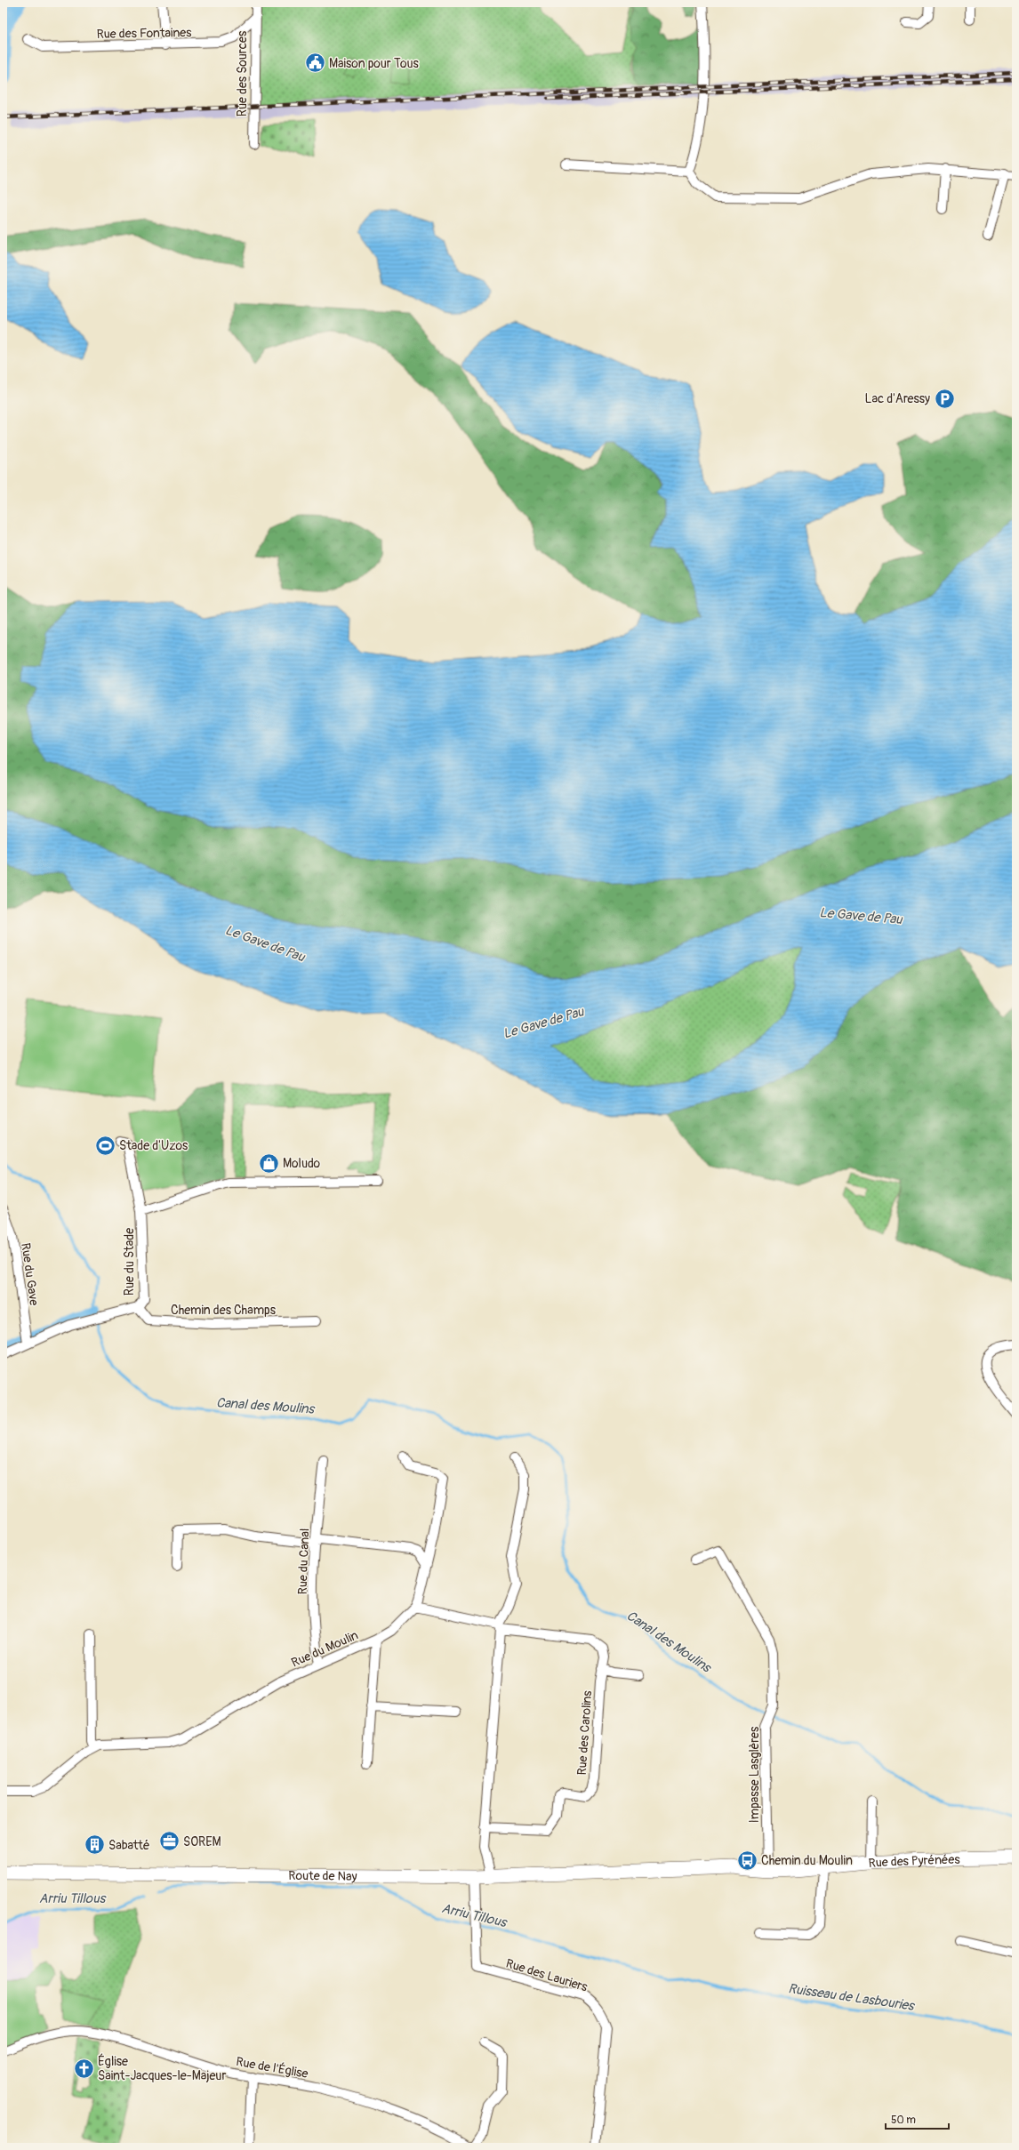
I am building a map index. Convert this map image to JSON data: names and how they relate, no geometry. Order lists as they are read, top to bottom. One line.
{"streets":{"main road":["Rue des Pyrénées","Route de Nay"],"street":["Rue des Fontaines","Rue des Sources","Rue du Stade","Rue du Gave","Chemin des Champs","Rue du Canal","Rue du Moulin","Rue des Carolins","Impasse Lasglères","Rue des Lauriers","Rue de l'Église"]},"crossings":[["Rue des Fontaines","Rue des Sources"],["Rue du Stade","Rue du Gave"],["Rue du Stade","Chemin des Champs"],["Rue du Canal","Rue du Moulin"],["Impasse Lasglères","Rue des Pyrénées"],["Rue des Pyrénées","Route de Nay"],["Route de Nay","Rue des Lauriers"]],"water":["Le Gave de Pau","Canal des Moulins","Arriu Tillous","Ruisseau de Lasbouries"],"places":{"public building":["Maison pour Tous"],"parking":["Lac d'Aressy"],"sports":["Stade d'Uzos"],"shop":["Moludo"],"office":["SOREM"],"building":["Sabatté"],"bus stop":["Chemin du Moulin"],"church":["Église Saint-Jacques-le-Majeur"]},"scale_bar":"50 m"}
